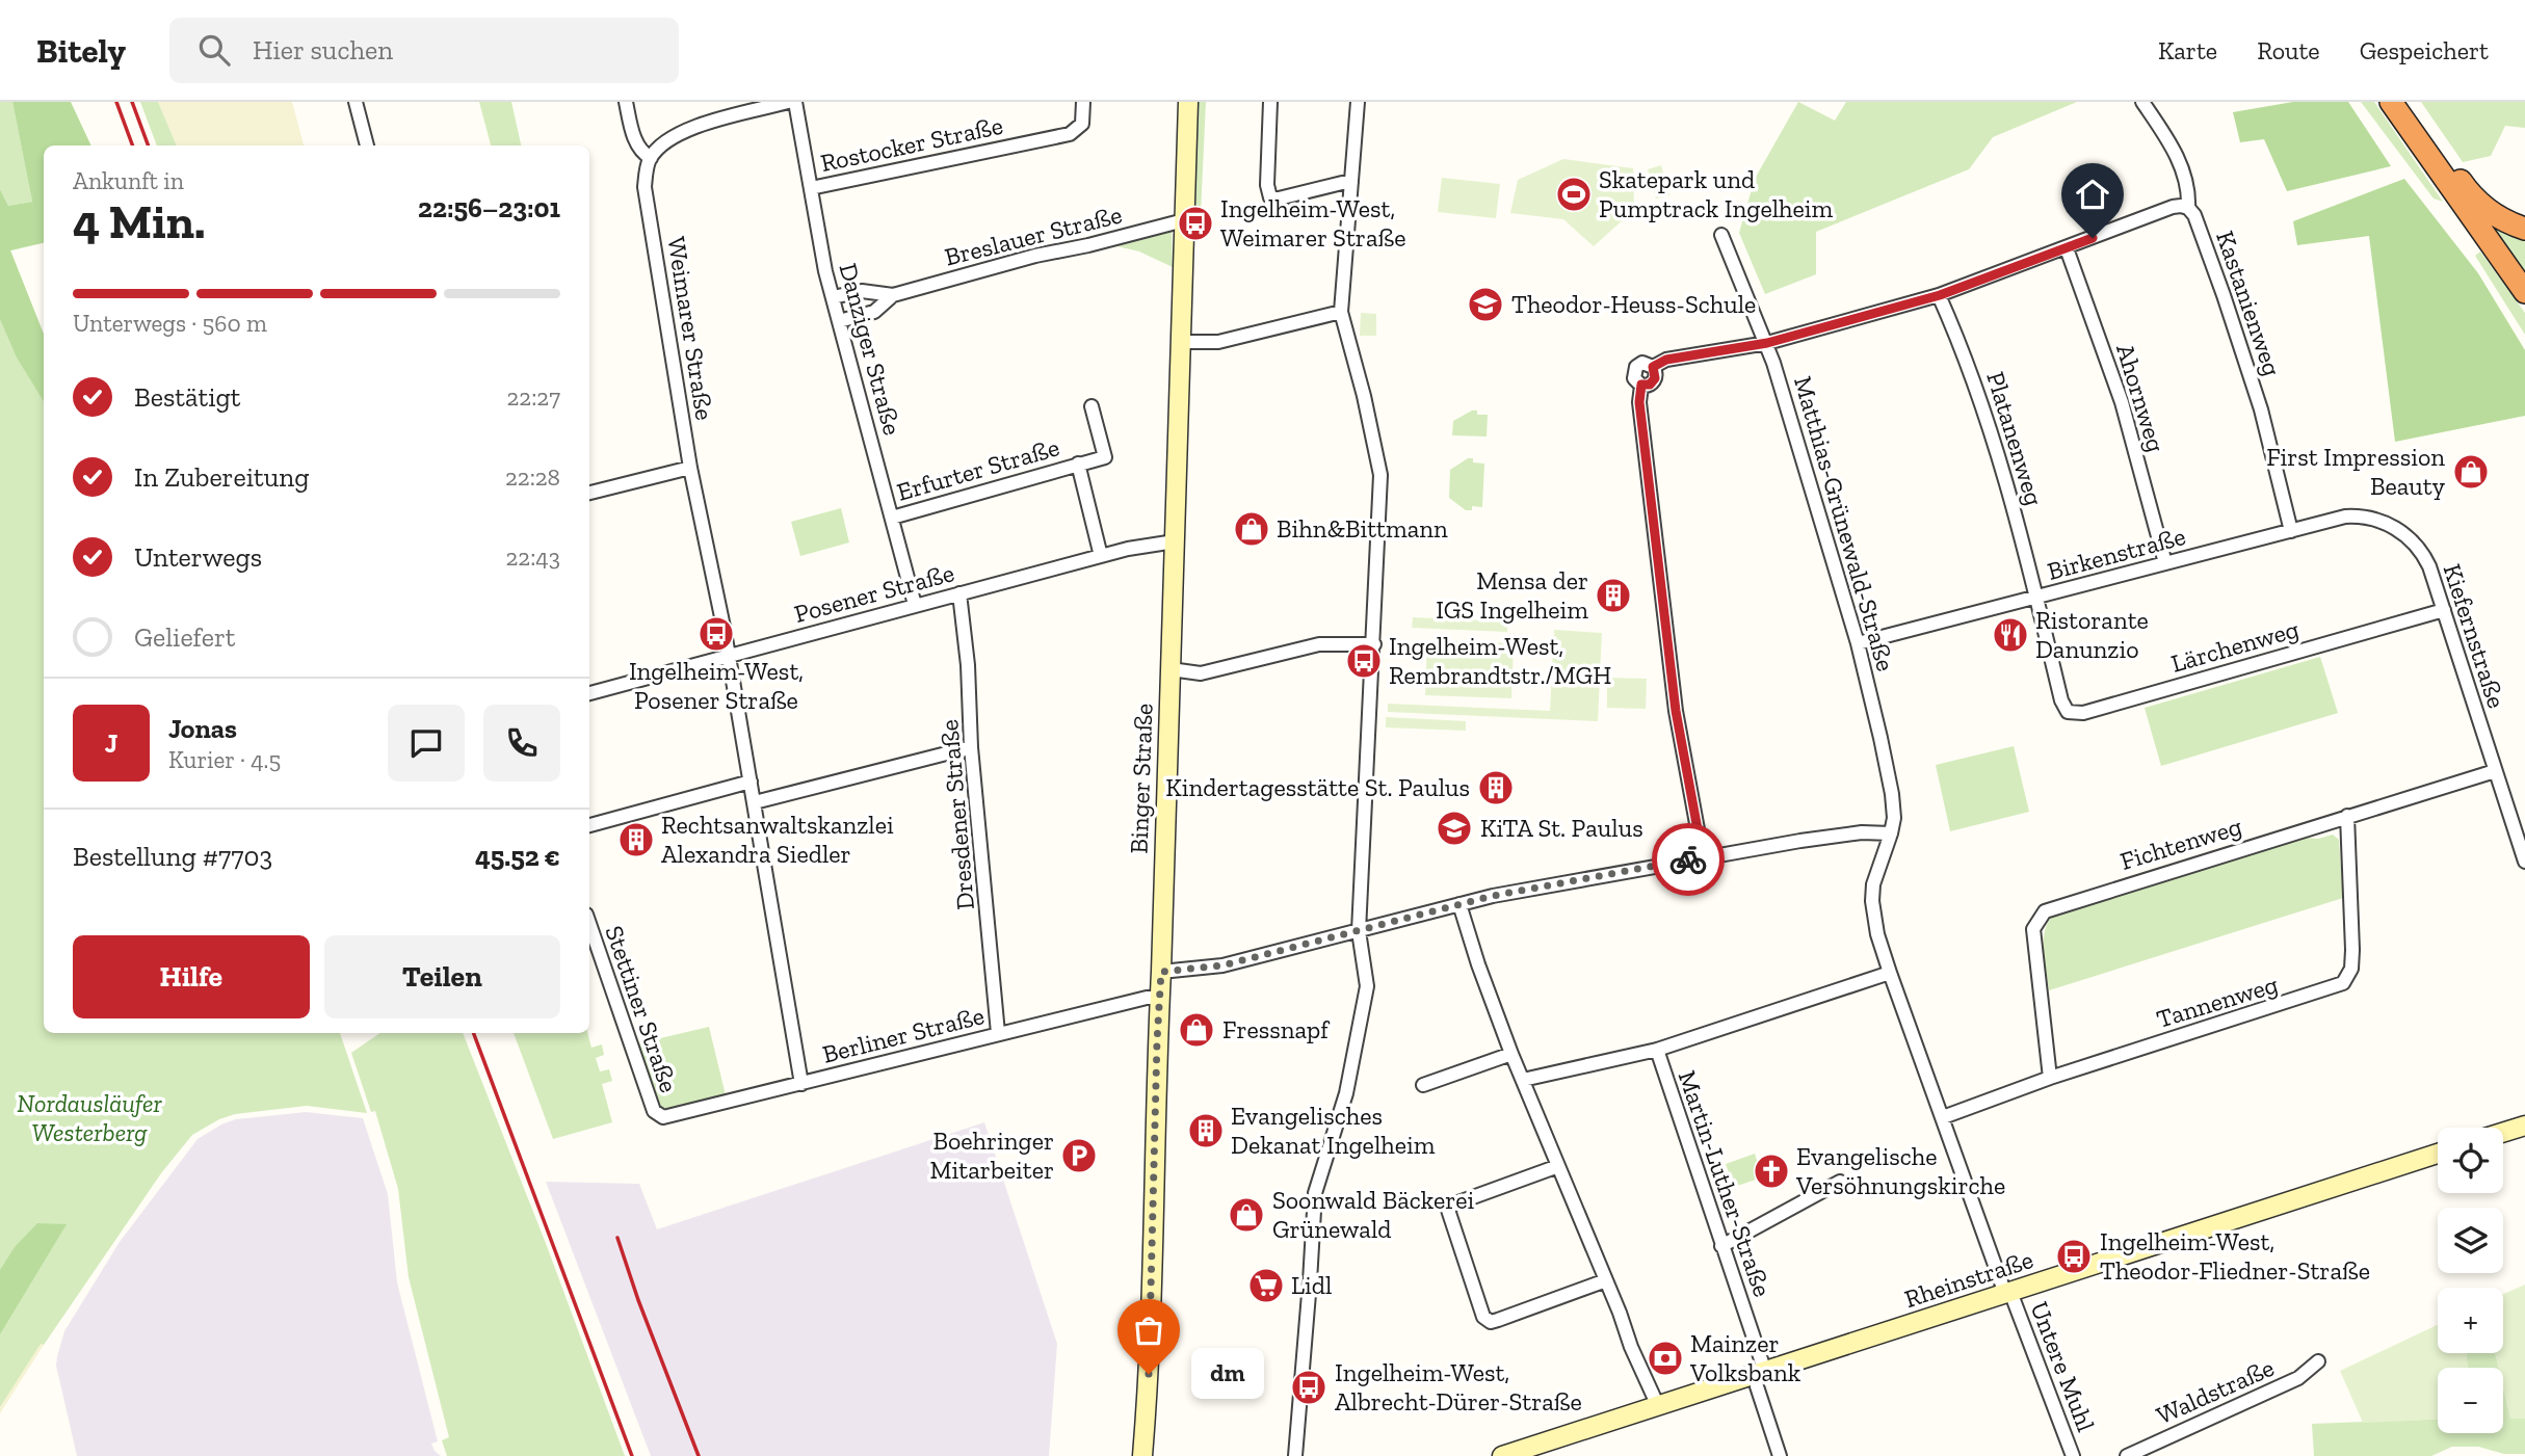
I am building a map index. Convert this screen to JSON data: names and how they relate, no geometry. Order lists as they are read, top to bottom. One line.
{"streets":{"main road":["Binger Straße","Rheinstraße"],"street":["Rostocker Straße","Breslauer Straße","Kastanienweg","Weimarer Straße","Danziger Straße","Ahornweg","Platanenweg","Erfurter Straße","Matthias-Grünewald-Straße","Birkenstraße","Posener Straße","Kiefernstraße","Lärchenweg","Dresdener Straße","Fichtenweg","Tannenweg","Stettiner Straße","Berliner Straße","Martin-Luther-Straße","Untere Muhl","Waldstraße"]},"crossings":[["Rostocker Straße","Danziger Straße"],["Breslauer Straße","Danziger Straße"],["Breslauer Straße","Binger Straße"],["Kastanienweg","Birkenstraße"],["Weimarer Straße","Posener Straße"],["Weimarer Straße","Berliner Straße"],["Danziger Straße","Erfurter Straße"],["Danziger Straße","Posener Straße"],["Ahornweg","Birkenstraße"],["Platanenweg","Birkenstraße"],["Platanenweg","Lärchenweg"],["Erfurter Straße","Posener Straße"],["Matthias-Grünewald-Straße","Birkenstraße"],["Matthias-Grünewald-Straße","Tannenweg"],["Matthias-Grünewald-Straße","Untere Muhl"],["Birkenstraße","Kiefernstraße"],["Birkenstraße","Lärchenweg"],["Posener Straße","Binger Straße"],["Posener Straße","Dresdener Straße"],["Kiefernstraße","Lärchenweg"],["Kiefernstraße","Fichtenweg"],["Binger Straße","Berliner Straße"],["Dresdener Straße","Berliner Straße"],["Fichtenweg","Tannenweg"],["Tannenweg","Untere Muhl"],["Stettiner Straße","Berliner Straße"],["Martin-Luther-Straße","Rheinstraße"],["Rheinstraße","Untere Muhl"]],"parks":["Nordausläufer Westerberg"],"places":{"sports":["Skatepark und Pumptrack Ingelheim"],"bus stop":["Ingelheim-West, Weimarer Straße","Ingelheim-West, Posener Straße","Ingelheim-West, Rembrandtstr./MGH","Ingelheim-West, Theodor-Fliedner-Straße","Ingelheim-West, Albrecht-Dürer-Straße"],"school or university":["Theodor-Heuss-Schule","KiTA St. Paulus"],"shop":["First Impression Beauty","Bihn&Bittmann","Fressnapf","Soonwald Bäckerei Grünewald"],"building":["Mensa der IGS Ingelheim","Kindertagesstätte St. Paulus","Rechtsanwaltskanzlei Alexandra Siedler","Evangelisches Dekanat Ingelheim"],"restaurant":["Ristorante Danunzio"],"parking":["Boehringer Mitarbeiter"],"church":["Evangelische Versöhnungskirche"],"supermarket":["Lidl"],"bank":["Mainzer Volksbank"],"other":["dm"]},"page":{"header":"Bitely","search":"Hier suchen","nav":["Karte","Route","Gespeichert"],"heading":["4 Min.","Ankunft in","22:56–23:01"],"panel":["Jonas","Kurier · 4.5","Bestellung #7703","45.52 €"],"bar":"Unterwegs · 560 m","list":[["Bestätigt","22:27"],["In Zubereitung","22:28"],["Unterwegs","22:43"],"Geliefert"],"round":"J","buttons":["Hilfe","Teilen"],"map_buttons":["+","−"],"bubble":"dm"}}
